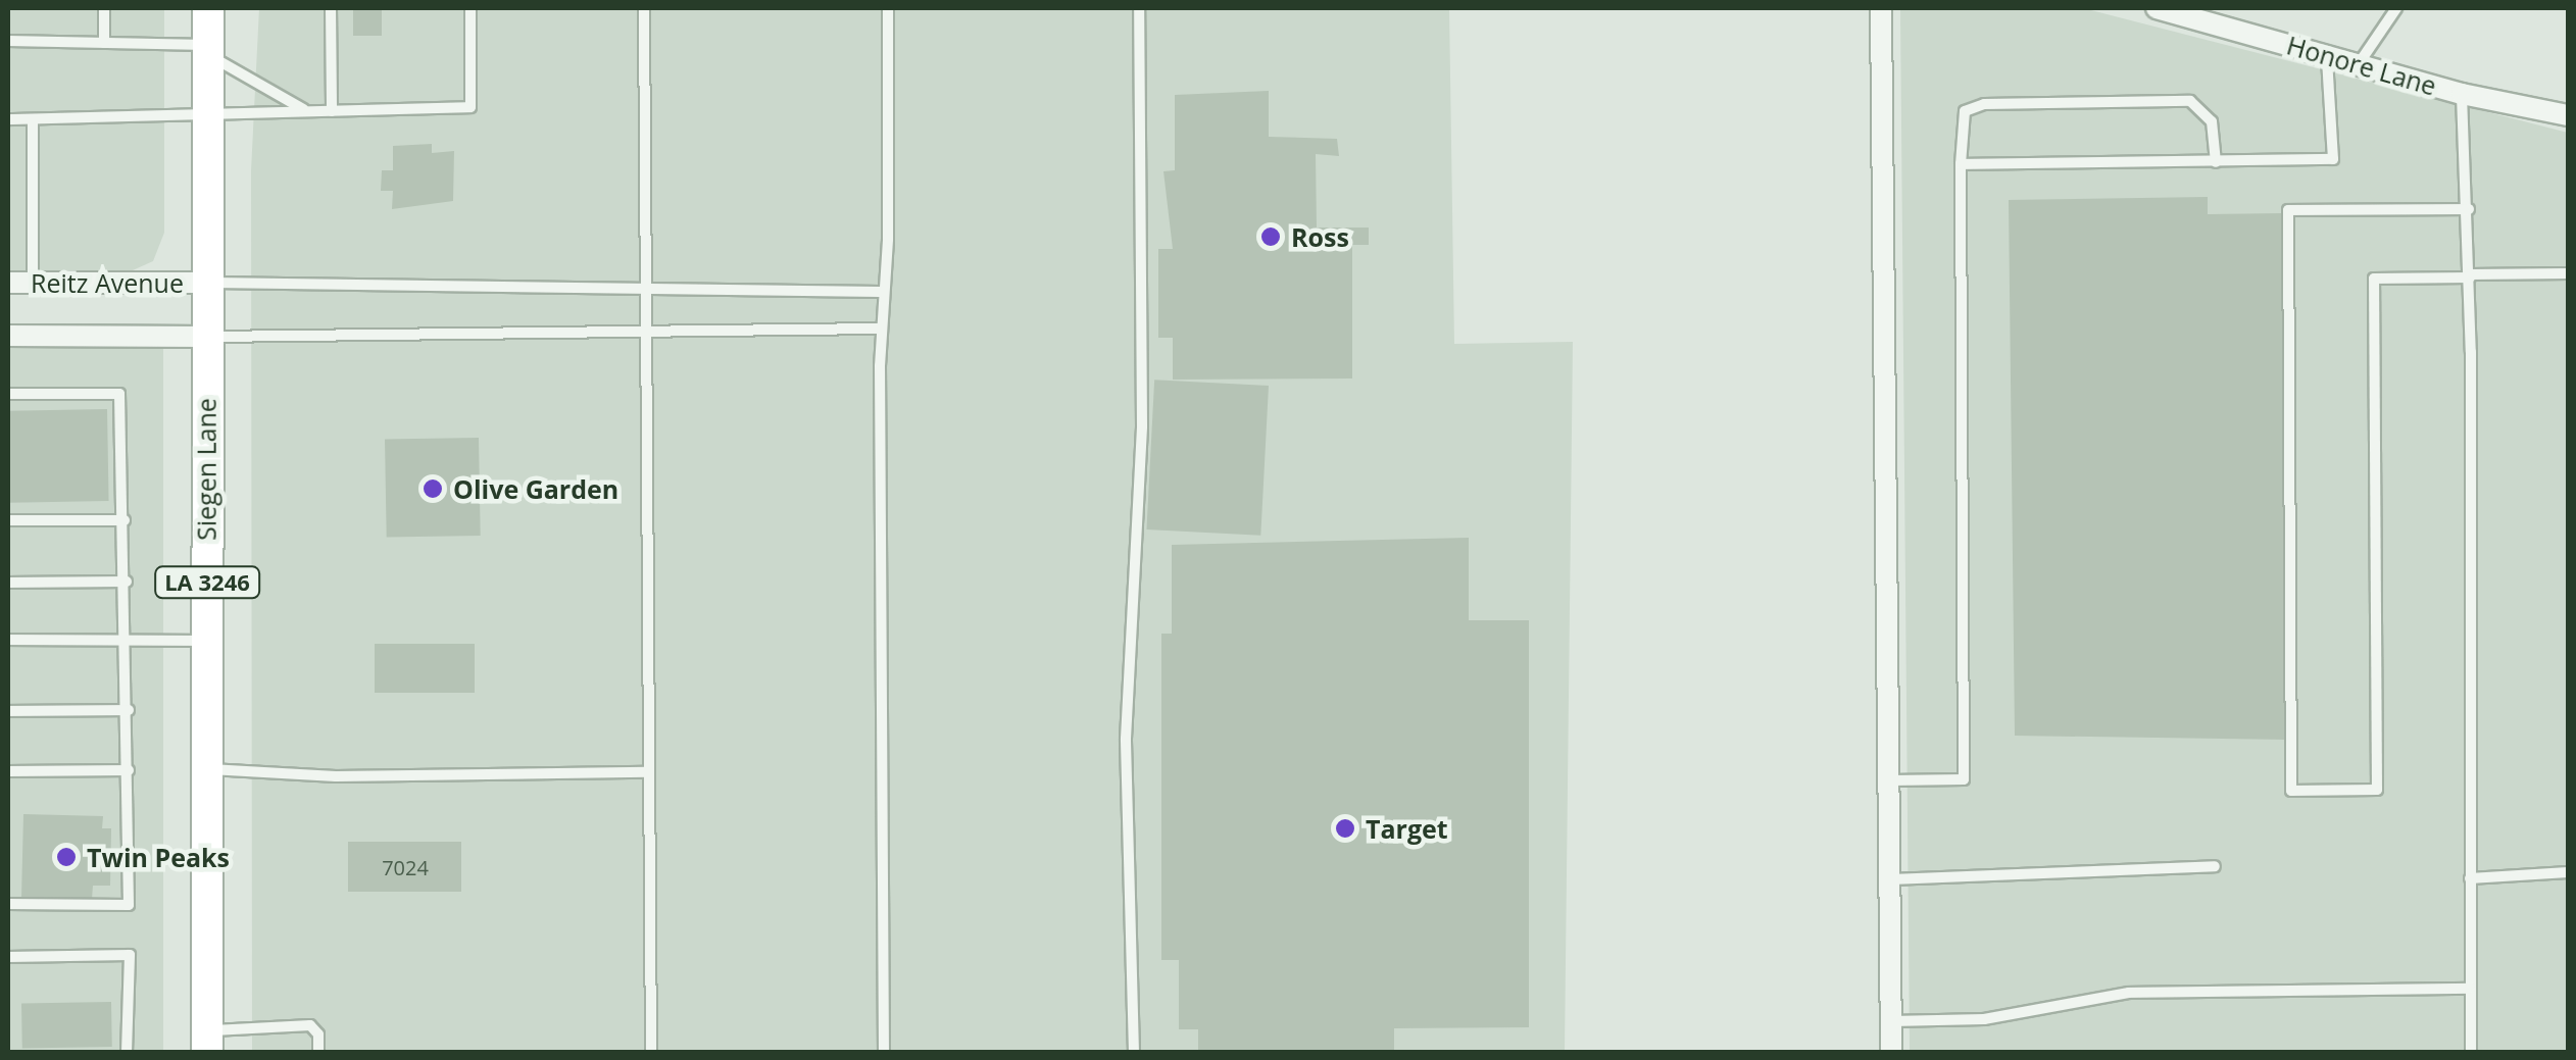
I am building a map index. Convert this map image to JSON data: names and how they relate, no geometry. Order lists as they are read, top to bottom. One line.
{"streets":{"main road":["Siegen Lane","LA 3246"],"street":["Honore Lane","Reitz Avenue"]},"crossings":[["Reitz Avenue","Siegen Lane"]],"places":["Ross","Olive Garden","Target","Twin Peaks"],"house_numbers":["7024"]}
